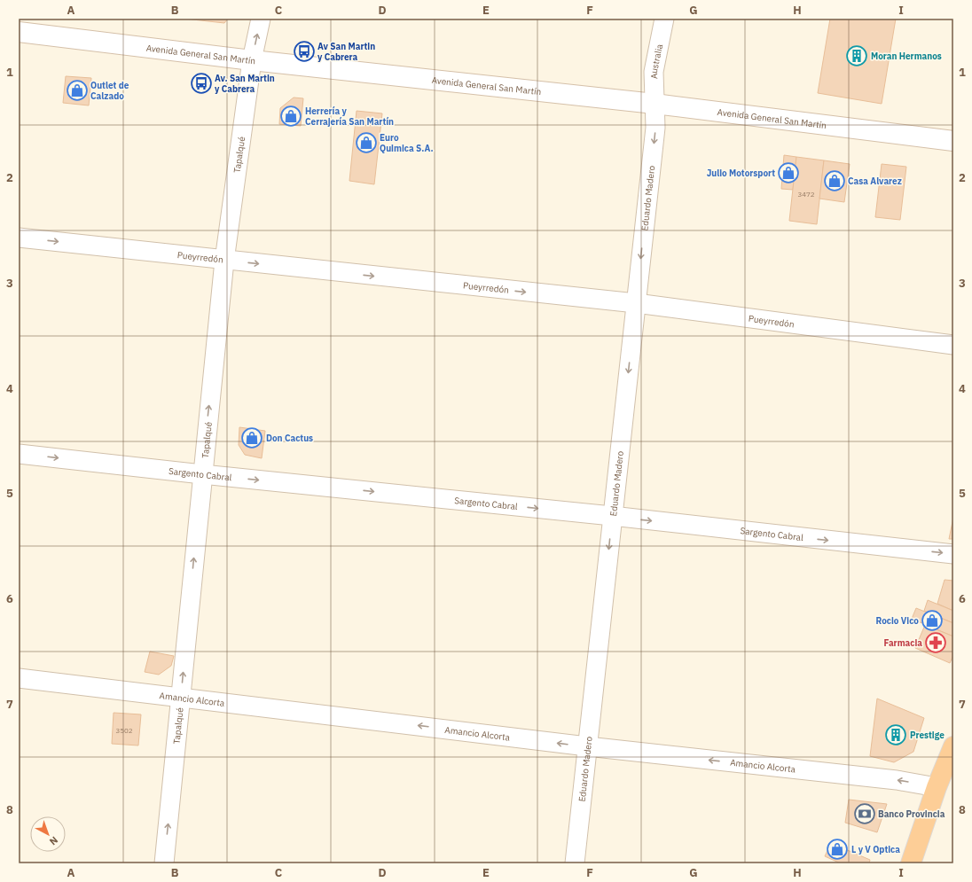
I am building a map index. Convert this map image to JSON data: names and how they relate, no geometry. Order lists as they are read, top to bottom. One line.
{"streets":{"main road":["Avenida General San Martín"],"street":["Australia","Tapalqué","Eduardo Madero","Pueyrredón","Sargento Cabral","Amancio Alcorta"]},"crossings":[["Avenida General San Martín","Australia"],["Avenida General San Martín","Tapalqué"],["Avenida General San Martín","Eduardo Madero"],["Australia","Eduardo Madero"],["Tapalqué","Pueyrredón"],["Tapalqué","Sargento Cabral"],["Tapalqué","Amancio Alcorta"],["Eduardo Madero","Pueyrredón"],["Eduardo Madero","Sargento Cabral"],["Eduardo Madero","Amancio Alcorta"]],"one_way":["Tapalqué","Eduardo Madero","Pueyrredón","Sargento Cabral","Amancio Alcorta"],"places":{"bus stop":["Av San Martin y Cabrera","Av. San Martin y Cabrera"],"building":["Moran Hermanos","Prestige"],"shop":["Outlet de Calzado","Herrería y Cerrajería San Martín","Euro Quimica S.A.","Julio Motorsport","Casa Alvarez","Don Cactus","Rocio Vico","L y V Optica"],"pharmacy":["Farmacia"],"bank":["Banco Provincia"]},"house_numbers":["3472","3502"],"north":"bottom right","grid":{"columns":["A","B","C","D","E","F","G","H","I"],"rows":["1","2","3","4","5","6","7","8"]}}
